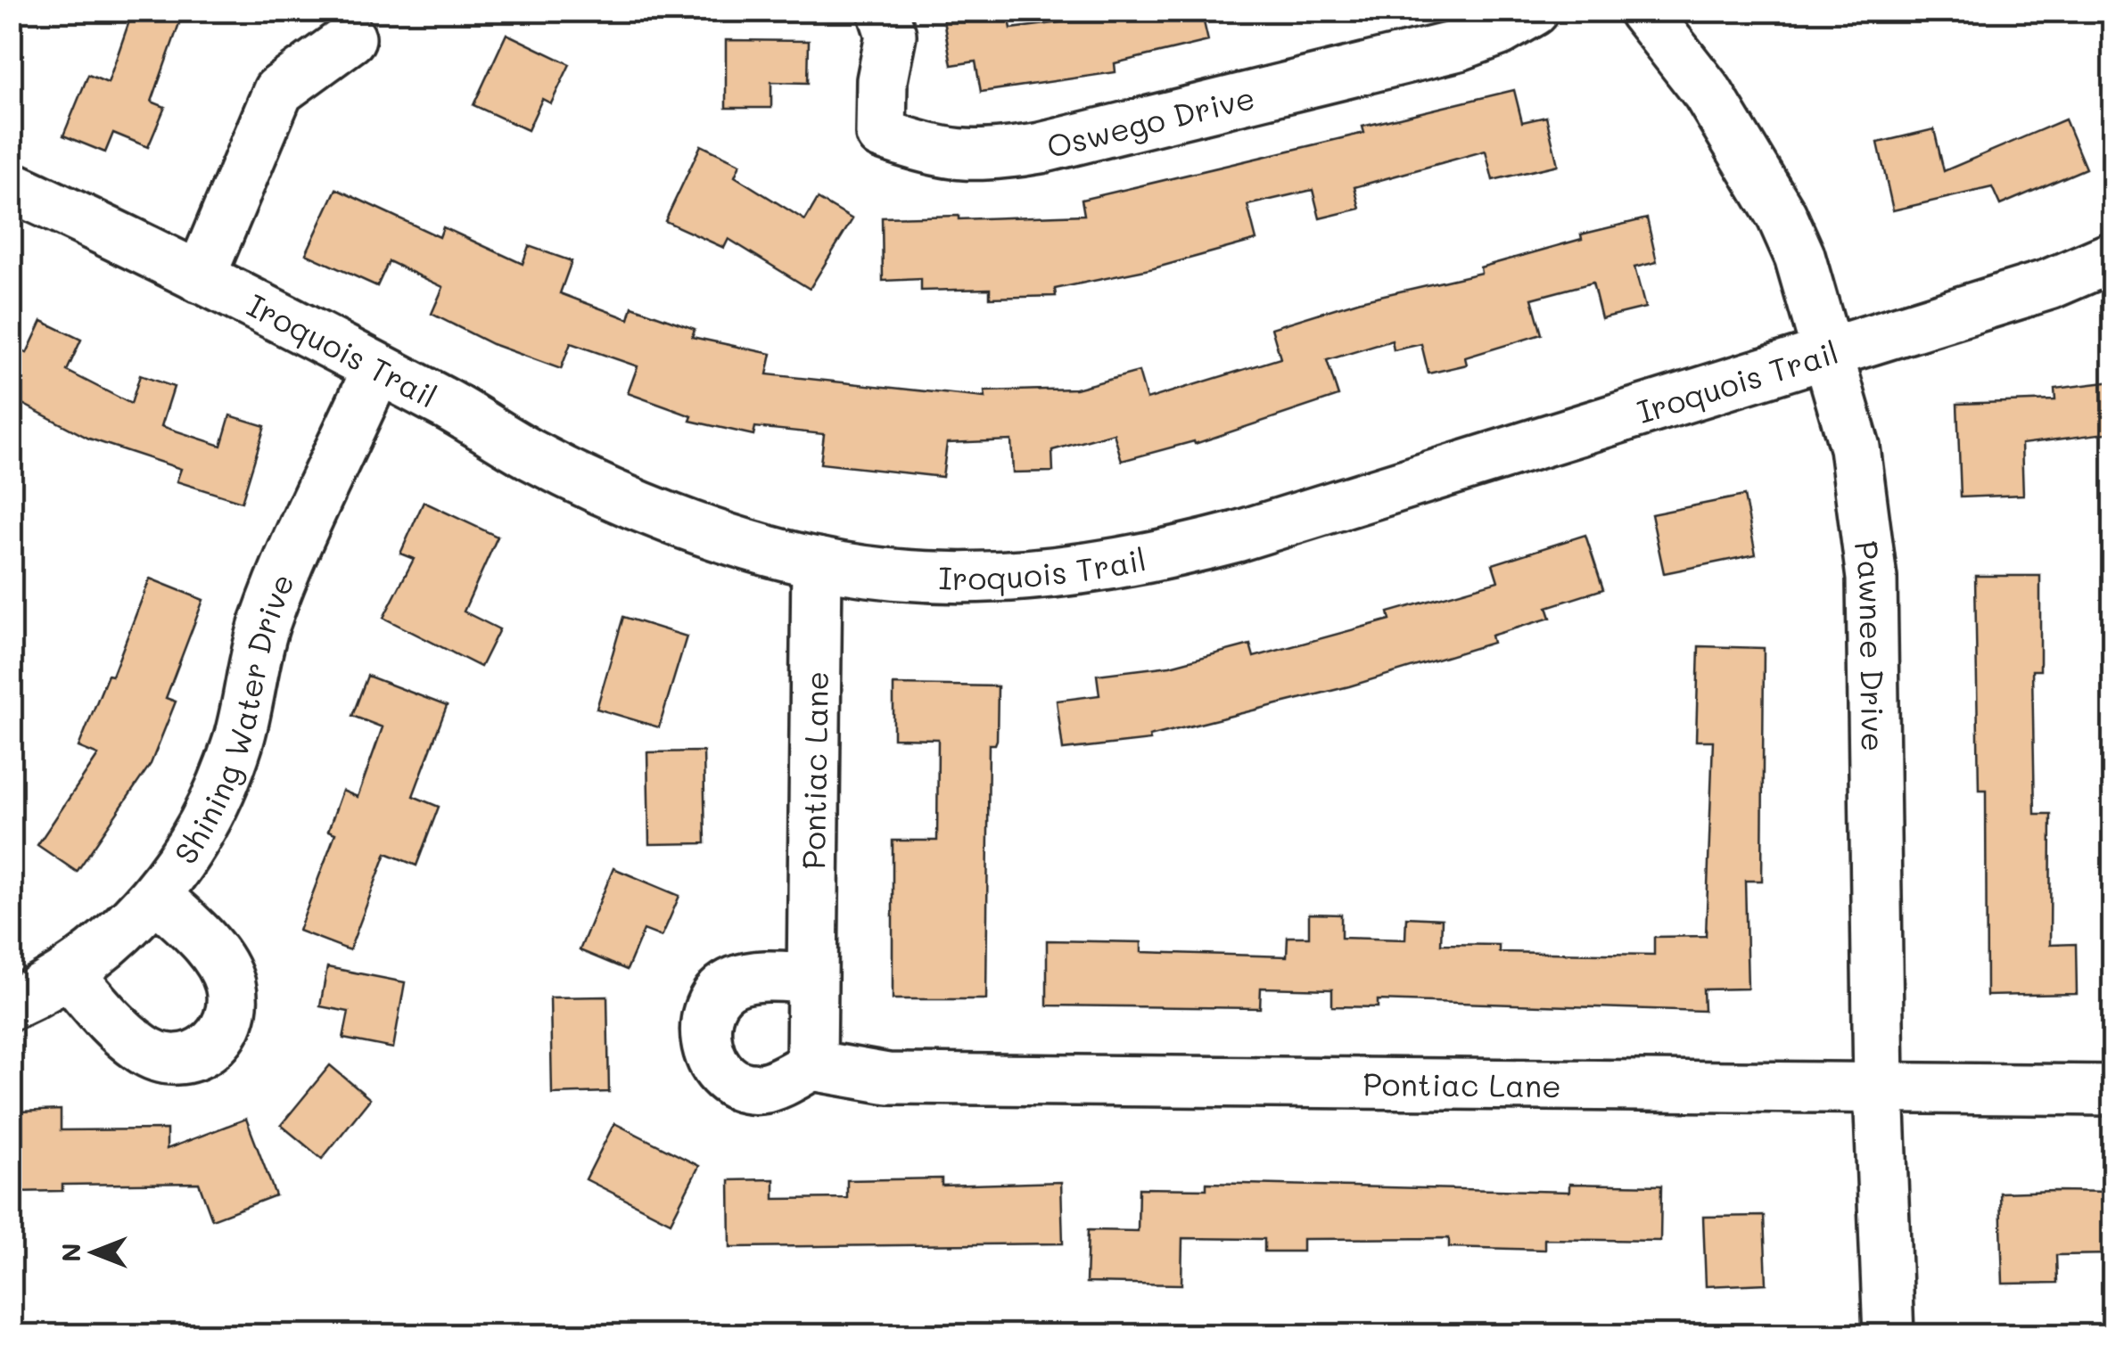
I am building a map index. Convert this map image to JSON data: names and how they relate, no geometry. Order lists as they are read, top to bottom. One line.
{"streets":{"street":["Oswego Drive","Iroquois Trail","Pawnee Drive","Shining Water Drive","Pontiac Lane"]},"crossings":[["Iroquois Trail","Pawnee Drive"],["Iroquois Trail","Shining Water Drive"],["Iroquois Trail","Pontiac Lane"],["Pawnee Drive","Pontiac Lane"]],"north":"left"}
